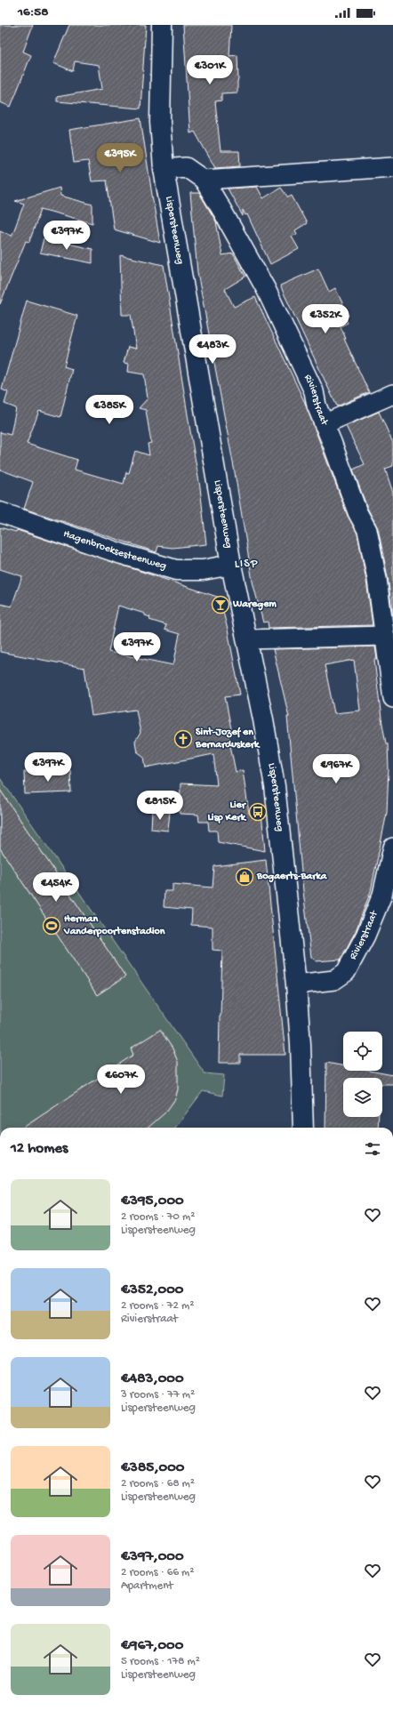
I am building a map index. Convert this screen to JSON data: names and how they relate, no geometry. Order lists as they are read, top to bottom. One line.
{"streets":{"street":["Lispersteenweg","Rivierstraat","Hagenbroeksesteenweg"]},"crossings":[["Lispersteenweg","Rivierstraat"],["Lispersteenweg","Hagenbroeksesteenweg"]],"districts":["LISP"],"places":{"bar":["Waregem"],"church":["Sint-Jozef en Bernarduskerk"],"bus stop":["Lier Lisp Kerk"],"shop":["Bogaerts-Barka"],"sports":["Herman Vanderpoortenstadion"]},"page":{"status":"16:58","price":["€301K","€395K","€397K","€352K","€483K","€385K","€397K","€397K","€967K","€815K","€454K","€607K"],"heading":"12 homes","list":[{"name":"€395,000","note":"2 rooms · 70 m² · Lispersteenweg"},{"name":"€352,000","note":"2 rooms · 72 m² · Rivierstraat"},{"name":"€483,000","note":"3 rooms · 77 m² · Lispersteenweg"},{"name":"€385,000","note":"2 rooms · 68 m² · Lispersteenweg"},{"name":"€397,000","note":"2 rooms · 66 m² · Apartment"},{"name":"€967,000","note":"5 rooms · 178 m² · Lispersteenweg"}]}}
